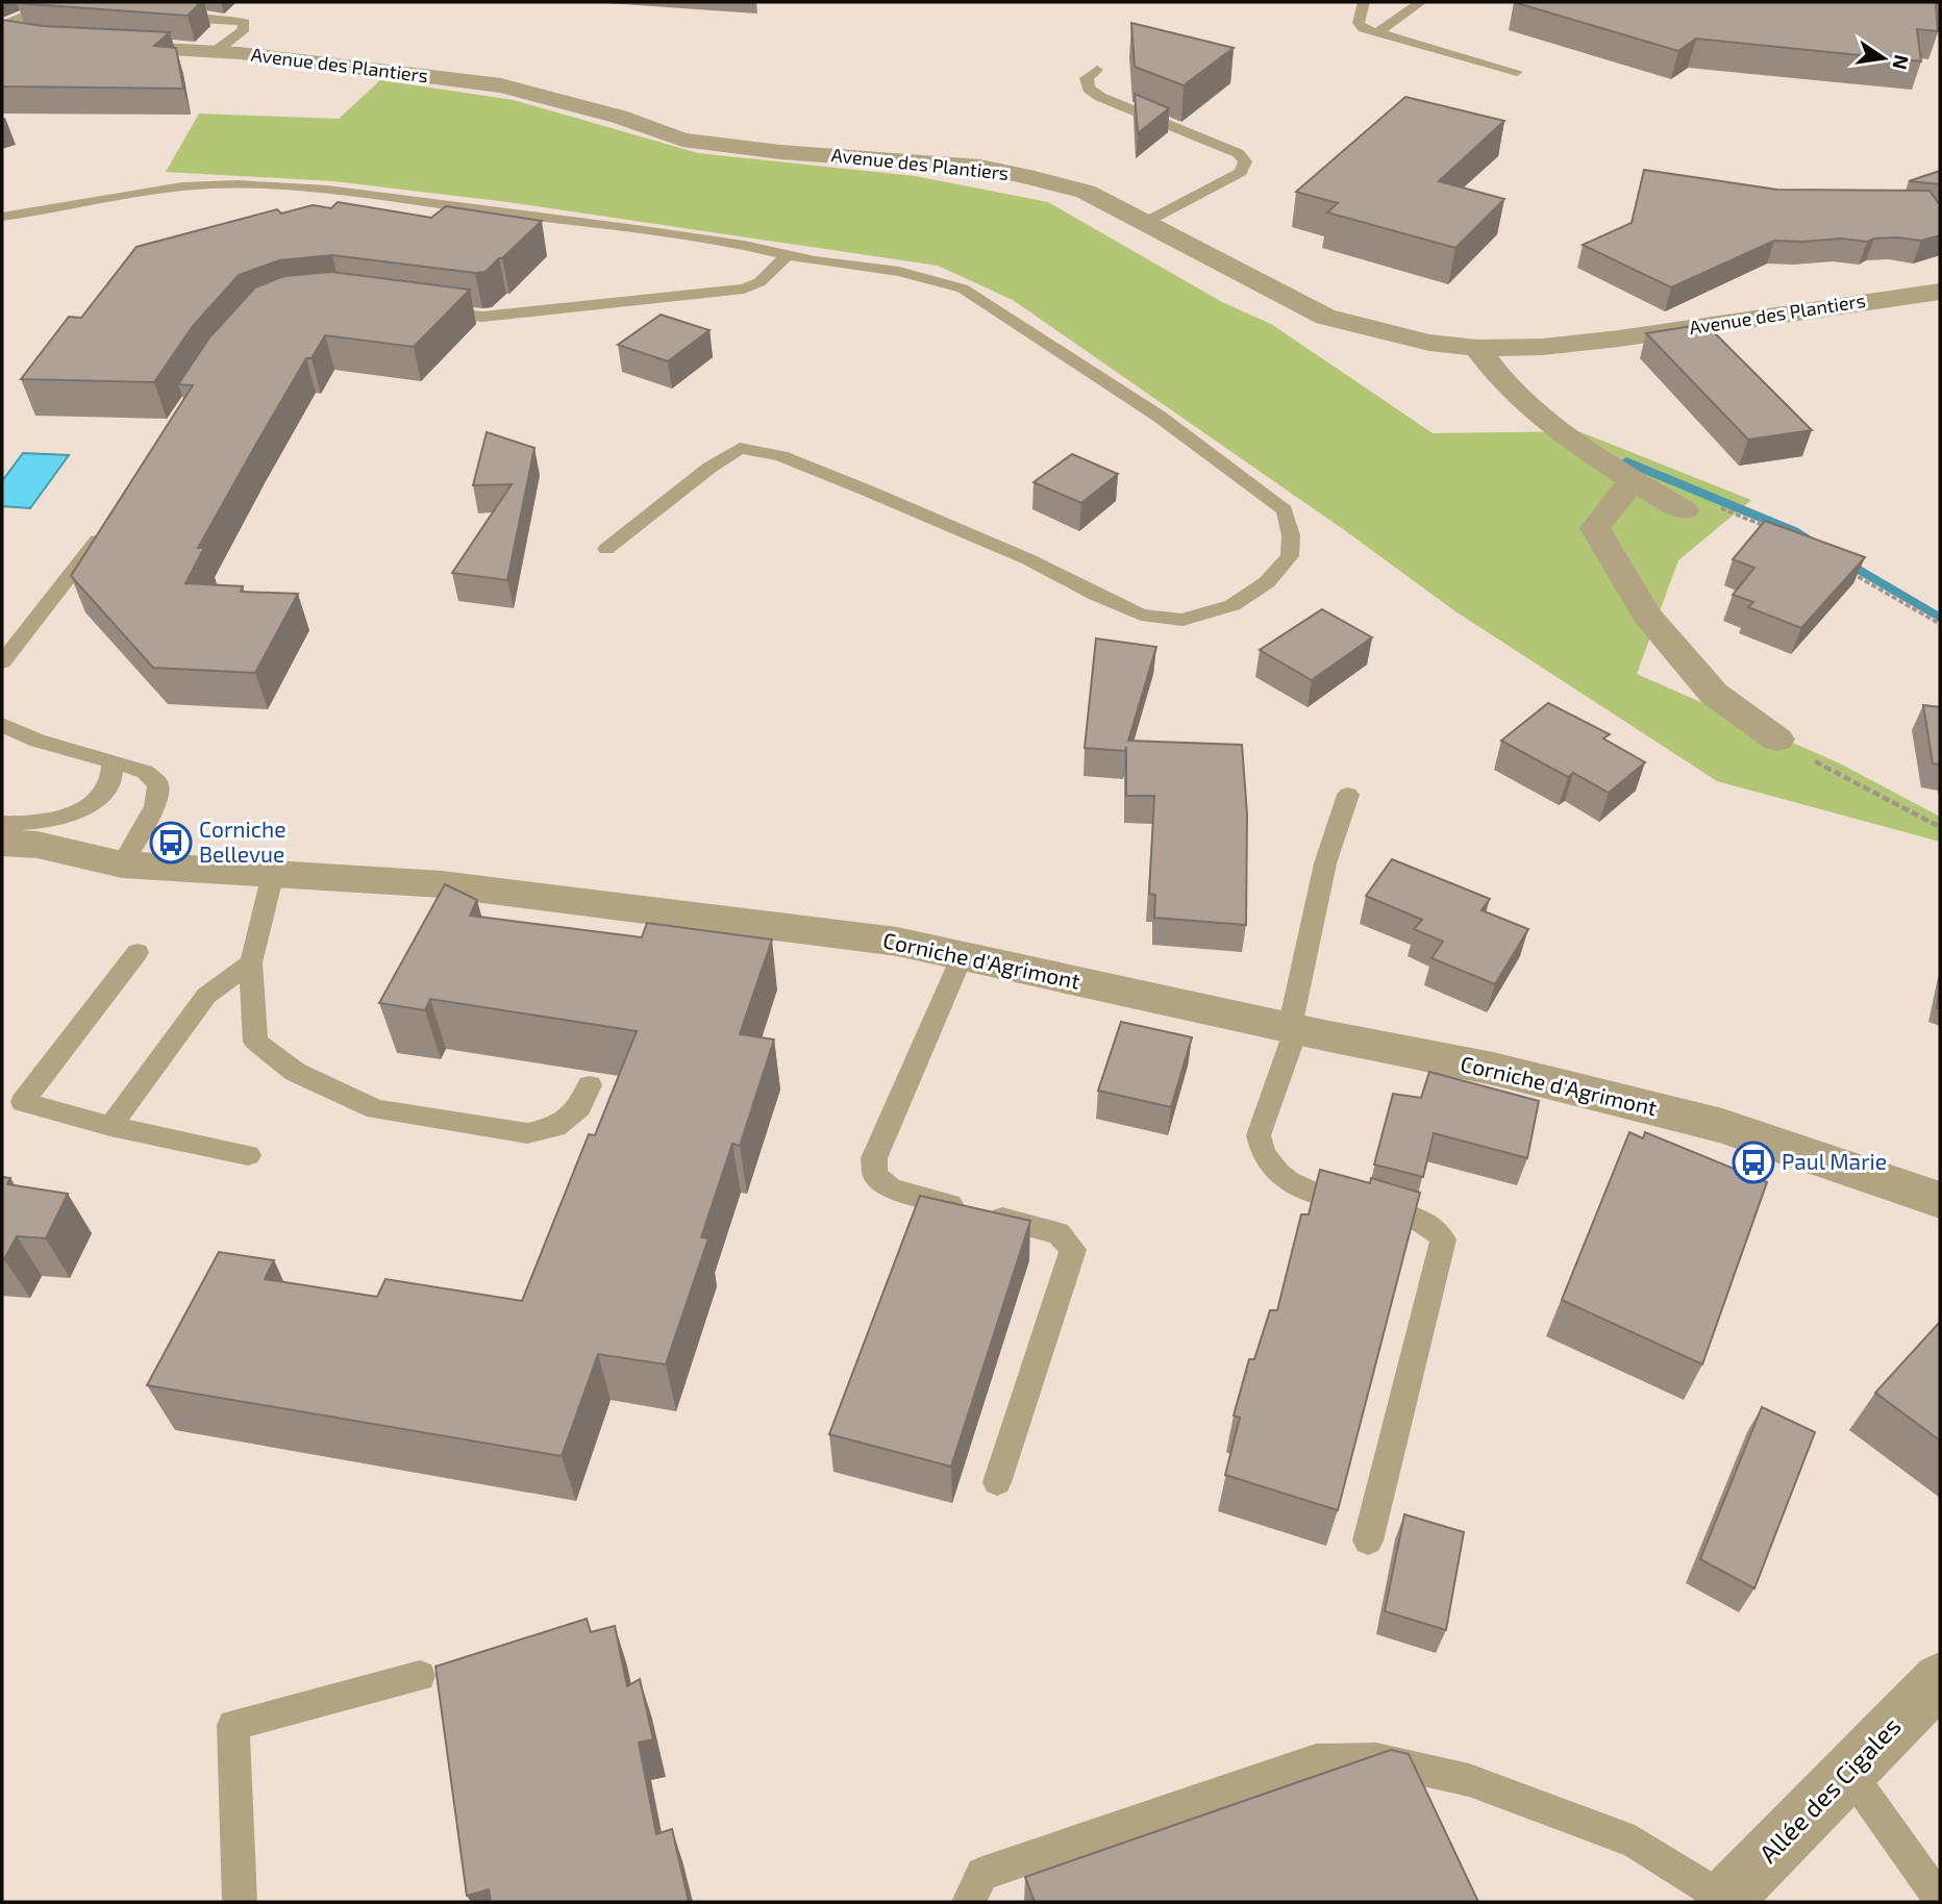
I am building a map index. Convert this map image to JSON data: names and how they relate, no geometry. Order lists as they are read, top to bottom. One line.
{"streets":{"street":["Avenue des Plantiers","Corniche d'Agrimont","Allée des Cigales"]},"places":{"bus stop":["Corniche Bellevue","Paul Marie"]},"north":"right"}
